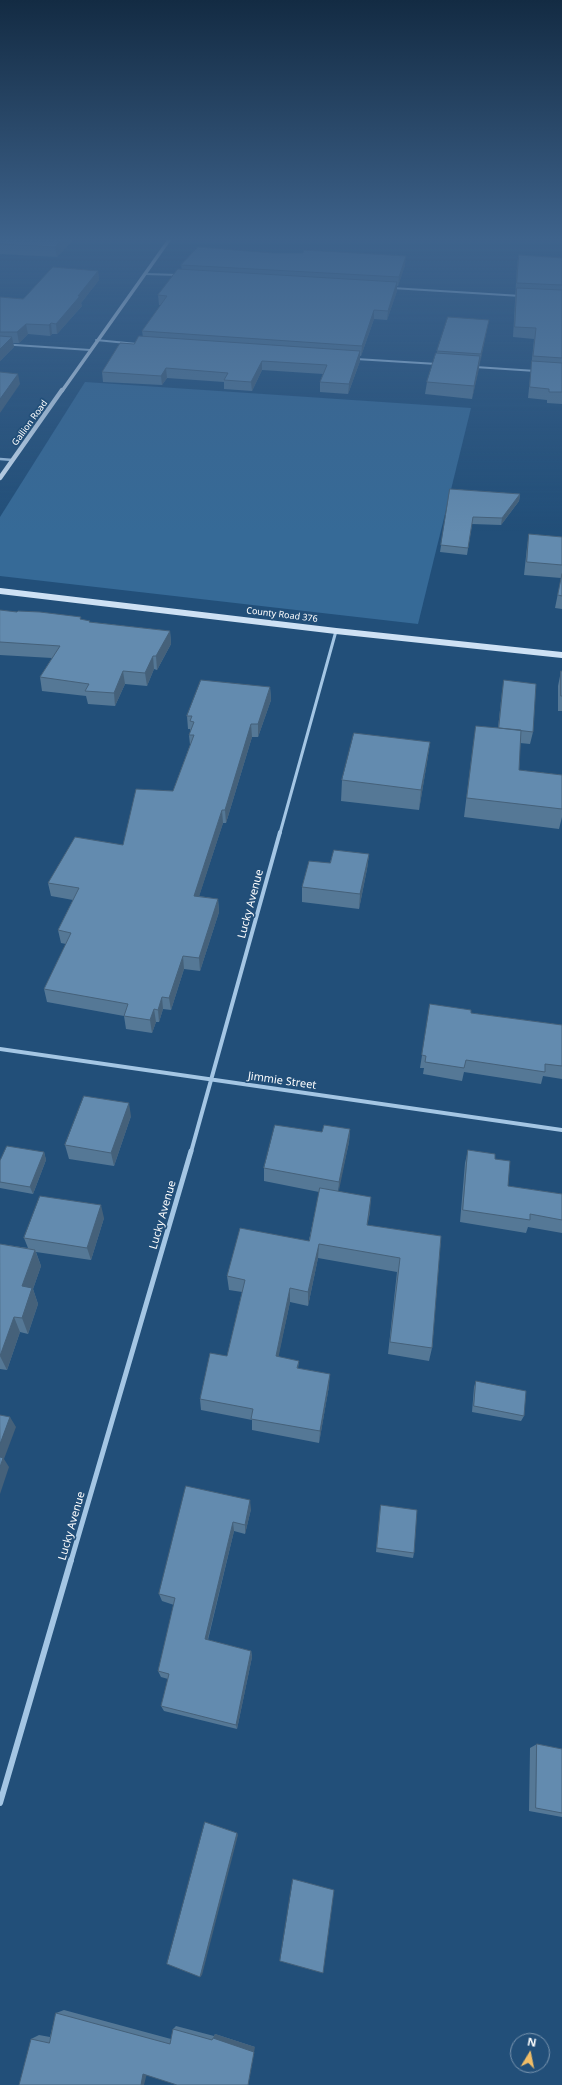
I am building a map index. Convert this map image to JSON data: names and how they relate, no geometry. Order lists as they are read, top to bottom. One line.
{"streets":{"street":["Gallion Road","County Road 376","Lucky Avenue","Jimmie Street"]},"crossings":[["County Road 376","Lucky Avenue"],["Lucky Avenue","Jimmie Street"]],"north":"top"}
